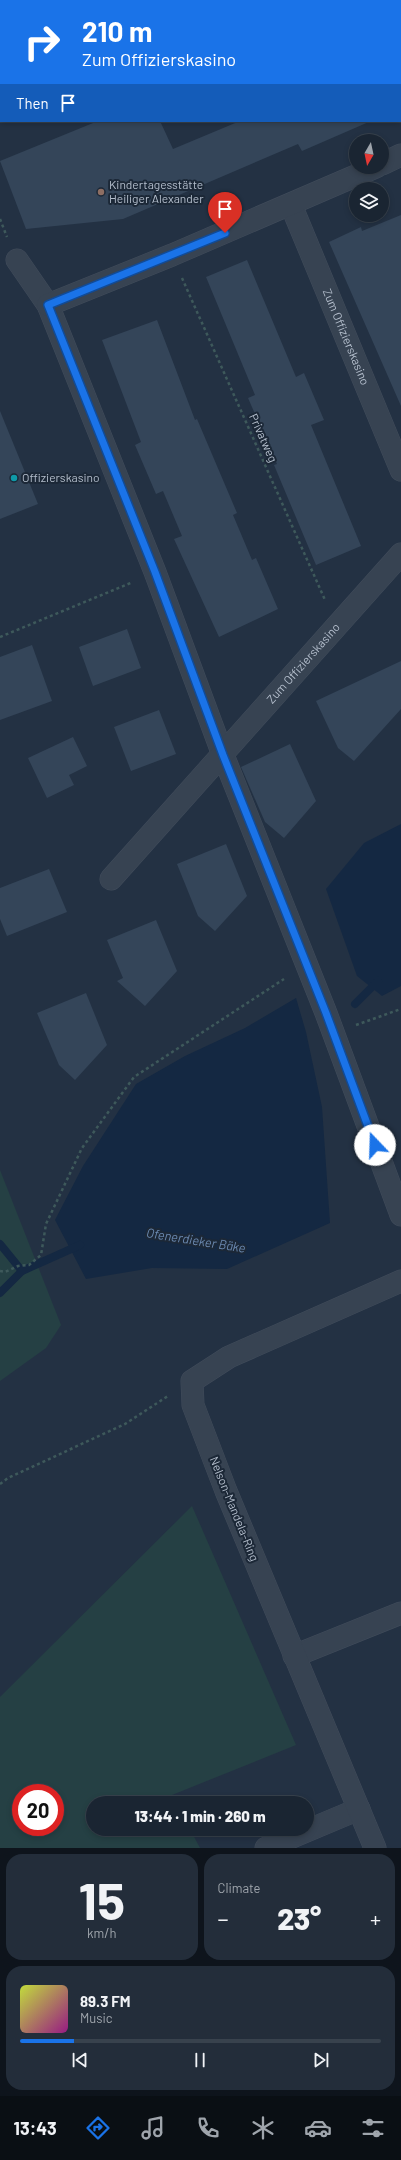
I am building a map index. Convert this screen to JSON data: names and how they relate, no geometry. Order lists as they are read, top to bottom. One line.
{"streets":{"street":["Zum Offizierskasino","Nelson-Mandela-Ring"],"path":["Privatweg"]},"crossings":[["Zum Offizierskasino","Privatweg"]],"water":["Ofenerdieker Bäke"],"places":["Kindertagesstätte Heiliger Alexander","Offizierskasino"],"north":"bottom","page":{"turn":["210 m","Zum Offizierskasino"],"then":"Then","limit":"20","trip":"13:44 · 1 min · 260 m","tile":[["15","km/h"],"Climate"],"heat":["−","23°","+"],"song":["89.3 FM","Music"],"tabs":"13:43"}}
